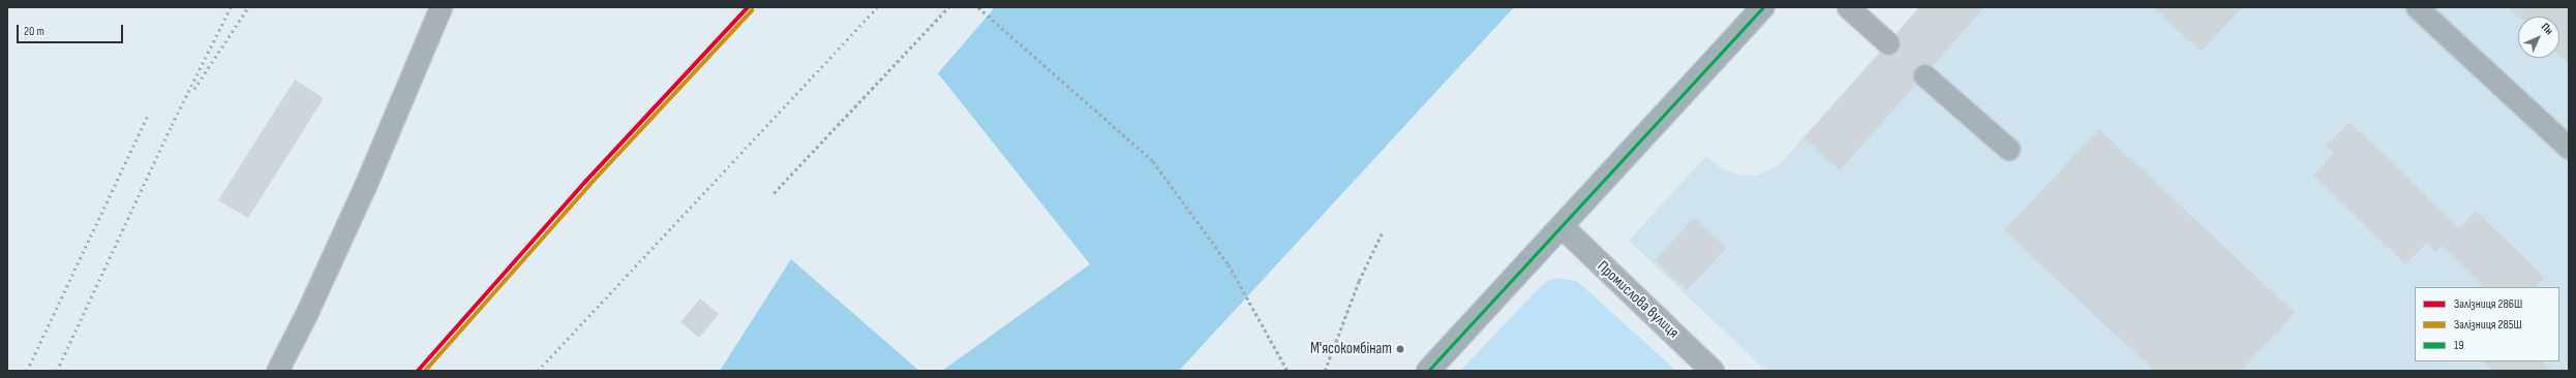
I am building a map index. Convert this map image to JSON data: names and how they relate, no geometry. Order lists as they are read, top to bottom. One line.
{"streets":{"street":["Промислова вулиця"]},"places":["М'ясокомбінат"],"lines":["rail line 286Ш","transit line 19","rail line 285Ш"],"legend":["Залізниця 286Ш","Залізниця 285Ш","19"],"scale_bar":"20 m","north":"top right"}
